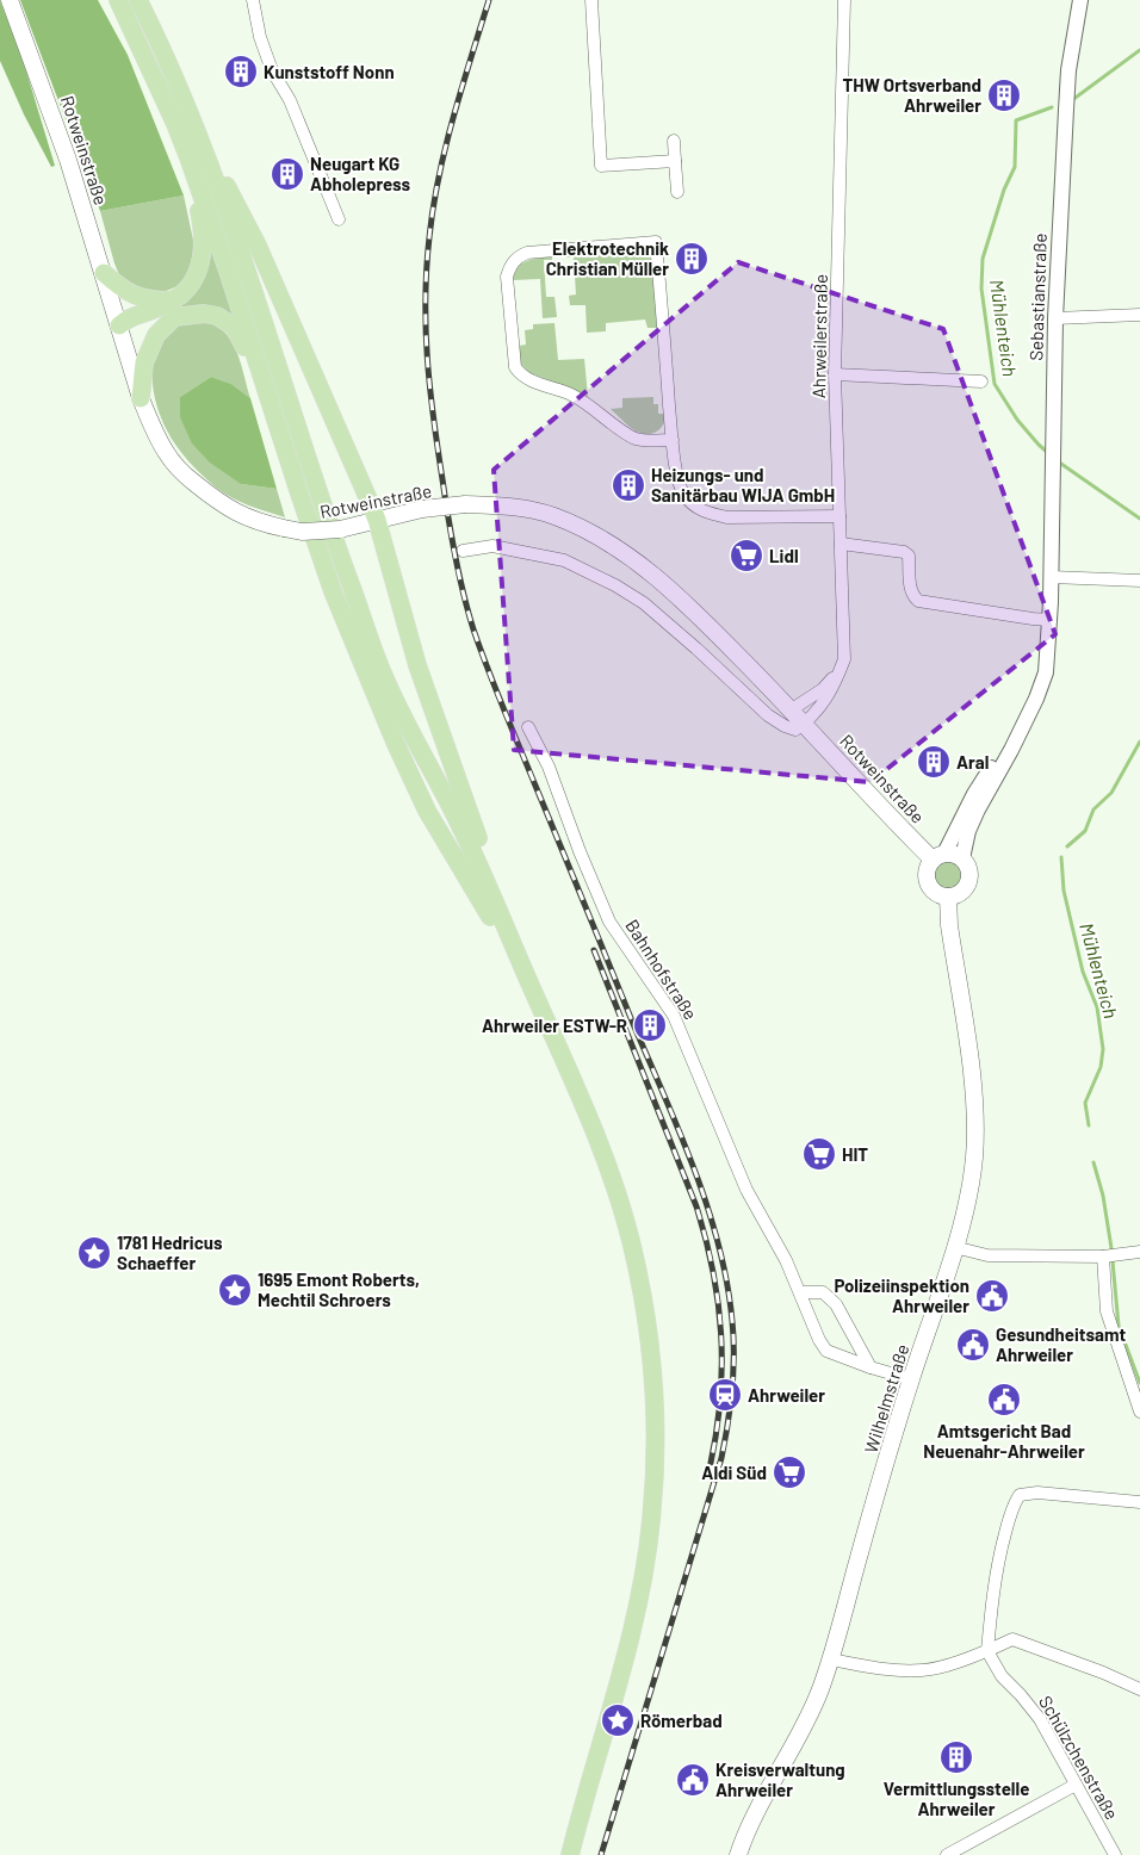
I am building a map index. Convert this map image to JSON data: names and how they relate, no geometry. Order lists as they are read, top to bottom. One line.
{"streets":{"main road":["Rotweinstraße","Wilhelmstraße"],"street":["Sebastianstraße","Ahrweilerstraße","Bahnhofstraße","Schülzchenstraße"]},"crossings":[["Rotweinstraße","Sebastianstraße"],["Rotweinstraße","Ahrweilerstraße"],["Rotweinstraße","Wilhelmstraße"],["Sebastianstraße","Wilhelmstraße"],["Bahnhofstraße","Wilhelmstraße"]],"water":["Mühlenteich"],"places":{"building":["Kunststoff Nonn","THW Ortsverband Ahrweiler","Neugart KG Abholepress","Elektrotechnik Christian Müller","Heizungs- und Sanitärbau WIJA GmbH","Aral","Ahrweiler ESTW-R","Vermittlungsstelle Ahrweiler"],"supermarket":["Lidl","HIT","Aldi Süd"],"place":["1781 Hedricus Schaeffer","1695 Emont Roberts, Mechtil Schroers","Römerbad"],"public building":["Polizeiinspektion Ahrweiler","Gesundheitsamt Ahrweiler","Amtsgericht Bad Neuenahr-Ahrweiler","Kreisverwaltung Ahrweiler"],"station":["Ahrweiler"]}}
